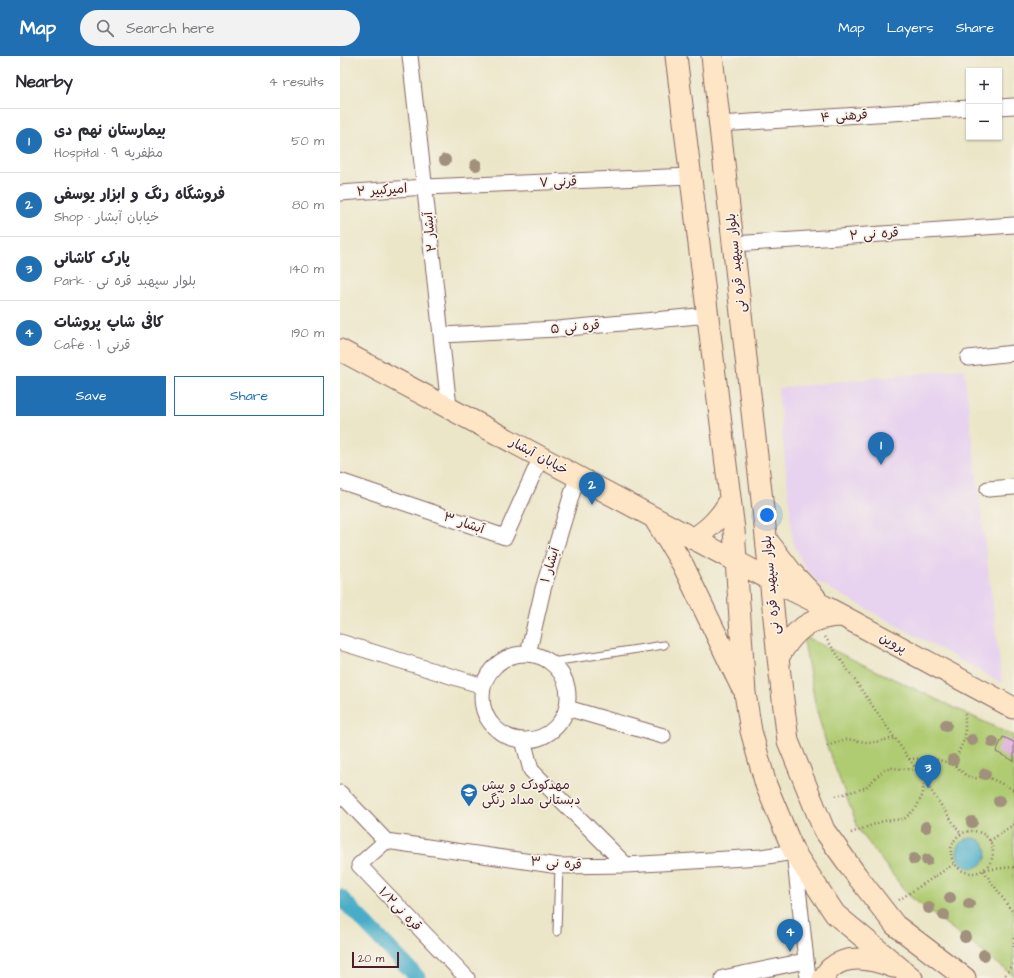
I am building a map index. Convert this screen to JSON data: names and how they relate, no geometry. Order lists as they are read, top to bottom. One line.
{"streets":{"main road":["بلوار سپهبد قره نی","خیابان آبشار","پروین"],"street":["قرهنی ۴","قرنی ۷","امیرکبیر ۲","آبشار ۲","قره نی ۲","قره نی ۵","آبشار ۳","آبشار ۱","قره نی ۳","قره نی۱/۲"]},"crossings":[["قرهنی ۴","بلوار سپهبد قره نی"],["قرنی ۷","امیرکبیر ۲"],["قرنی ۷","آبشار ۲"],["امیرکبیر ۲","آبشار ۲"],["آبشار ۲","قره نی ۵"],["آبشار ۲","خیابان آبشار"],["قره نی ۲","بلوار سپهبد قره نی"],["بلوار سپهبد قره نی","خیابان آبشار"],["بلوار سپهبد قره نی","پروین"],["خیابان آبشار","آبشار ۳"],["خیابان آبشار","آبشار ۱"],["خیابان آبشار","پروین"],["قره نی ۳","قره نی۱/۲"]],"places":{"school or university":["مهدکودک و پیش دبستانی مداد رنگی"]},"scale_bar":"20 m","page":{"header":"Map","search":"Search here","nav":["Map","Layers","Share"],"heading":["Nearby","4 results"],"map_buttons":["+","−"],"list":[{"mark":"1","name":"بیمارستان نهم دی","note":"Hospital · مظفریه ۹","value":"50 m"},{"mark":"2","name":"فروشگاه رنگ و ابزار یوسفی","note":"Shop · خیابان آبشار","value":"80 m"},{"mark":"3","name":"پارک کاشانی","note":"Park · بلوار سپهبد قره نی","value":"140 m"},{"mark":"4","name":"کافی شاپ پروشات","note":"Café · قرنی ۱","value":"190 m"}],"buttons":["Save","Share"],"pins":["1","2","3","4"],"scale":"20 m"}}
